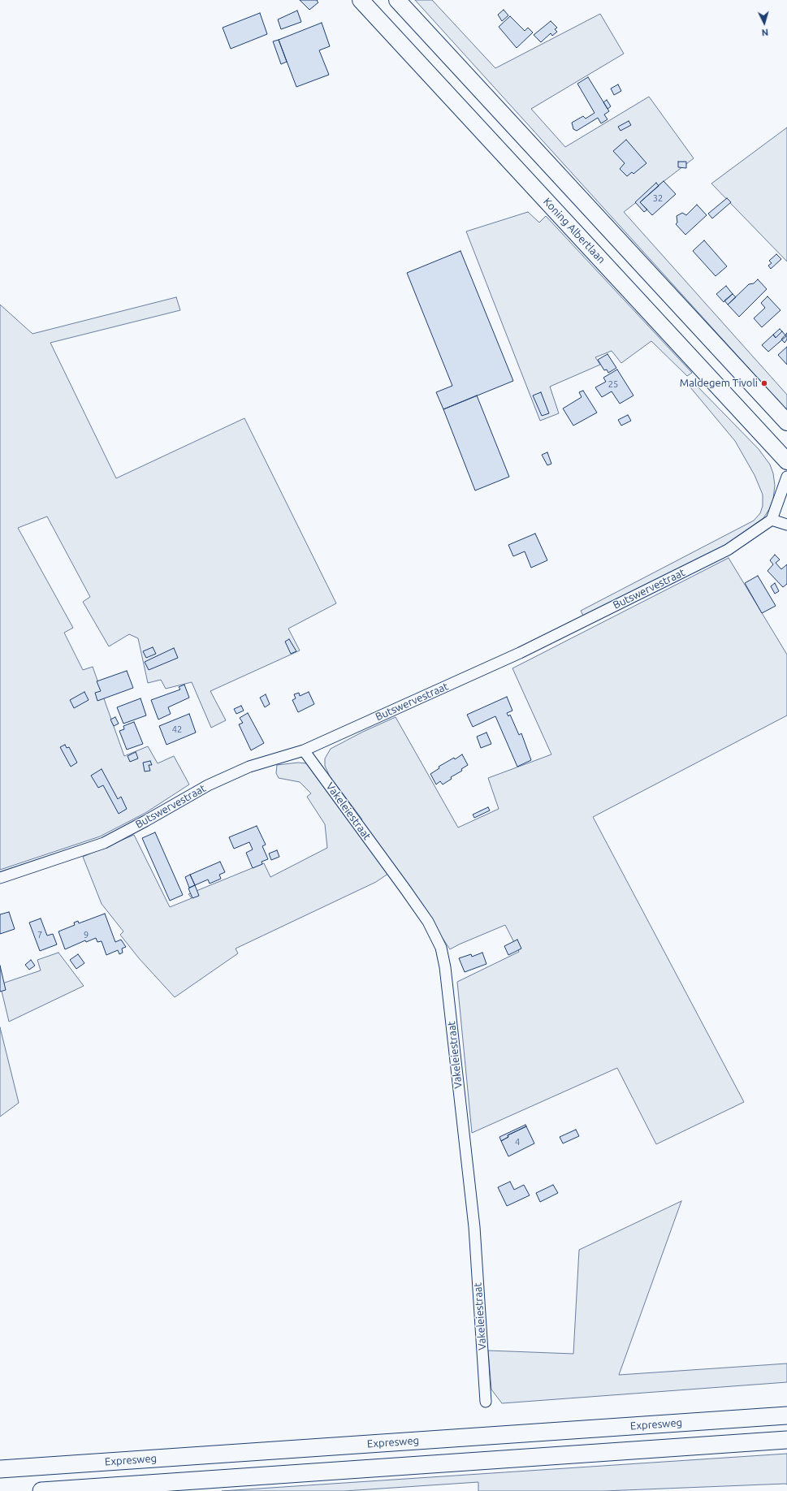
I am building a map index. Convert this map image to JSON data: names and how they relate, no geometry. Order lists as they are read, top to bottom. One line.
{"streets":{"highway":["Expresweg"],"main road":["Koning Albertlaan"],"street":["Butswervestraat","Vakeleiestraat"]},"crossings":[["Butswervestraat","Vakeleiestraat"]],"places":["Maldegem Tivoli"],"house_numbers":["32","25","42","7","9","4"],"north":"bottom"}
